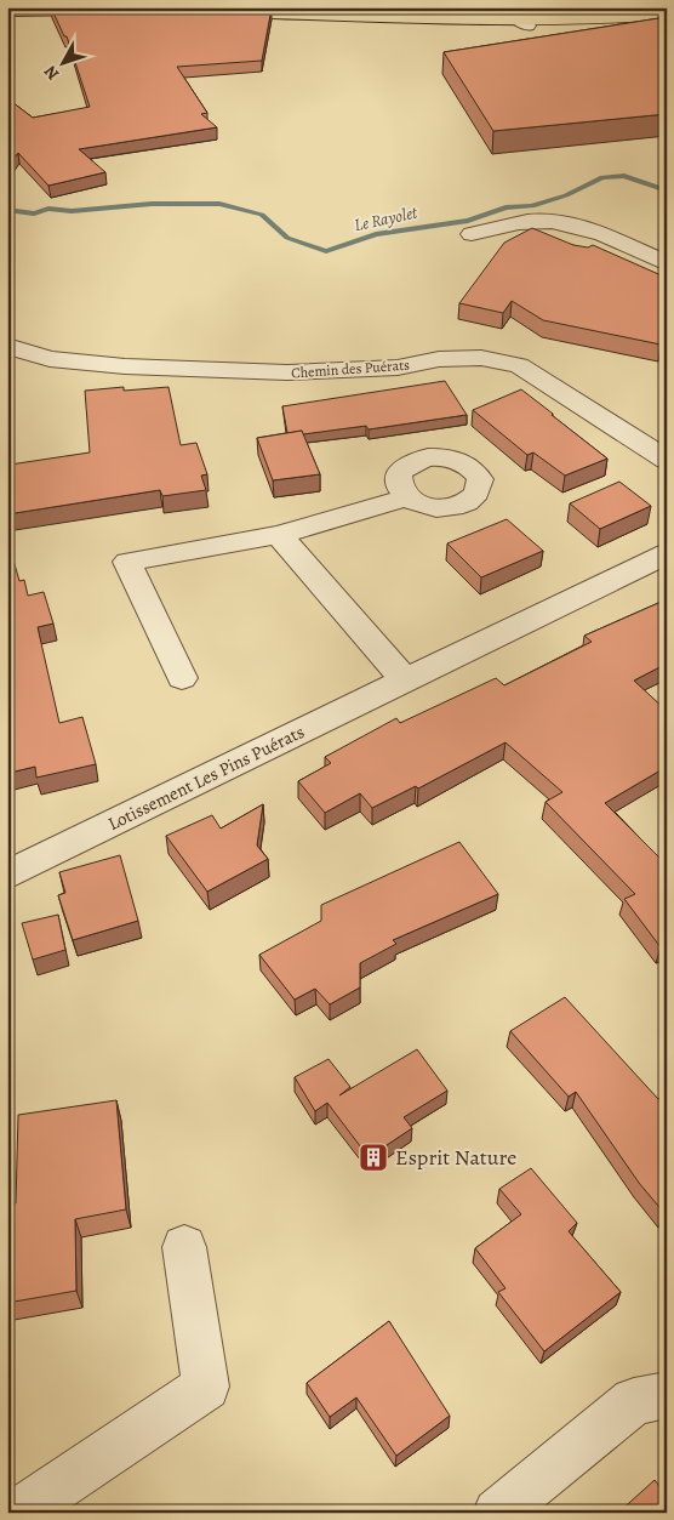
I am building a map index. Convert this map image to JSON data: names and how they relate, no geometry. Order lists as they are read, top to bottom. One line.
{"streets":{"street":["Chemin des Puérats","Lotissement Les Pins Puérats"]},"water":["Le Rayolet"],"places":{"building":["Esprit Nature"]},"north":"bottom left"}
